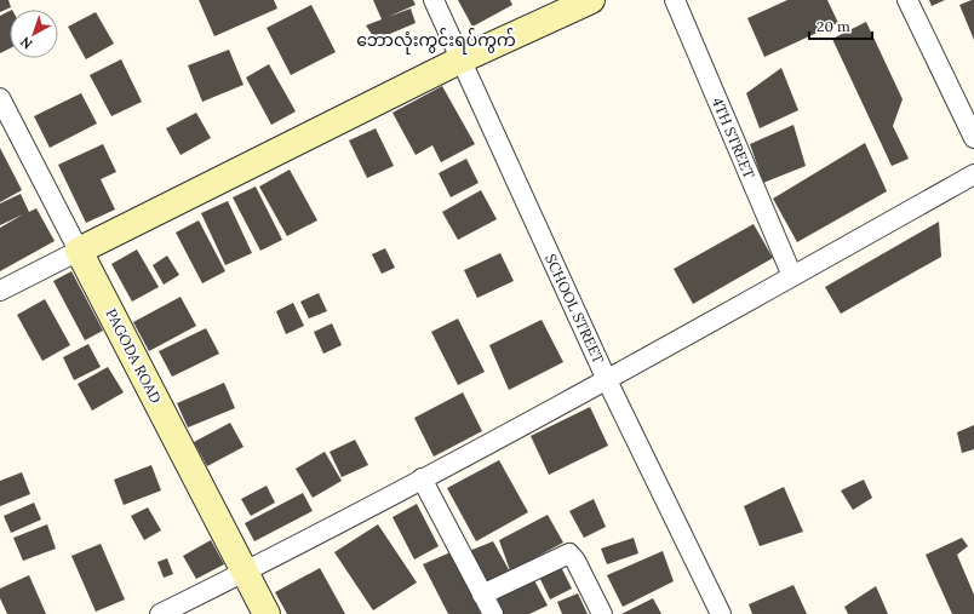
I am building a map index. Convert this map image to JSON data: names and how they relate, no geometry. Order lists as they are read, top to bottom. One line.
{"streets":{"main road":["PAGODA ROAD"],"street":["4TH STREET","SCHOOL STREET"]},"districts":["ဘောလုံးကွင်းရပ်ကွက်"],"scale_bar":"20 m","north":"bottom left"}
